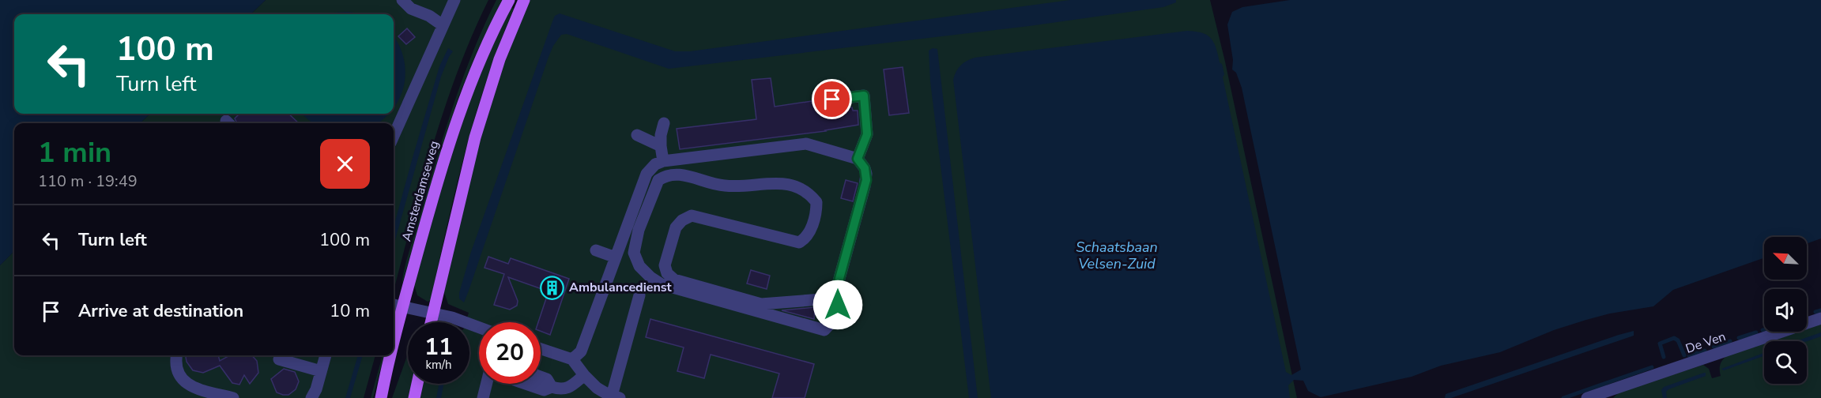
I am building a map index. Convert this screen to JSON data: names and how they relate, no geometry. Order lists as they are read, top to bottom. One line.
{"streets":{"main road":["Amsterdamseweg"],"street":["De Ven"]},"water":["Schaatsbaan Velsen-Zuid"],"places":{"building":["Ambulancedienst"]},"north":"top left","page":{"turn":["100 m","Turn left"],"heading":["1 min","110 m · 19:49"],"list":[{"name":"Turn left","value":"100 m"},{"name":"Arrive at destination","value":"10 m"}],"speed":"11 km/h","limit":"20"}}
